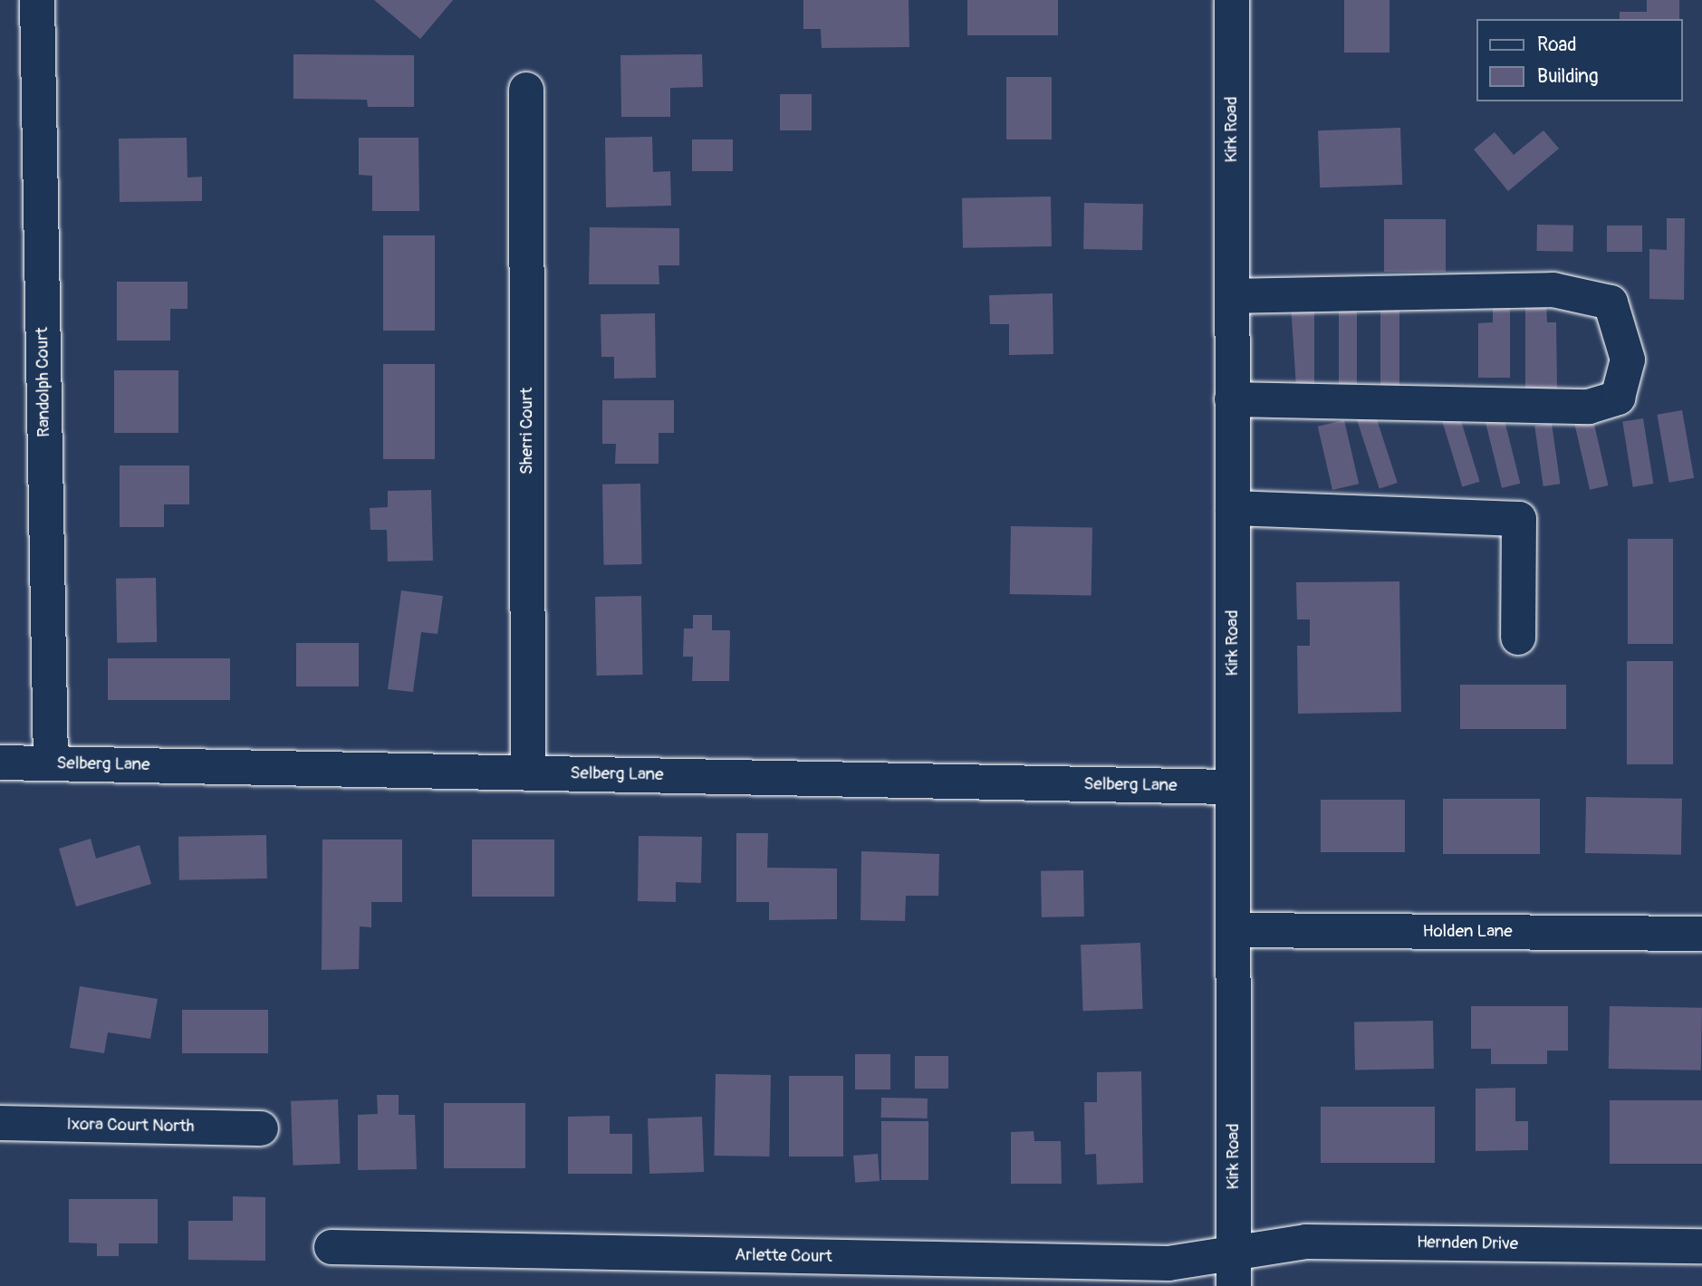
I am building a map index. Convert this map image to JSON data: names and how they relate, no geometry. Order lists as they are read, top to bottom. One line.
{"streets":{"street":["Kirk Road","Randolph Court","Sherri Court","Selberg Lane","Holden Lane","Ixora Court North","Hernden Drive","Arlette Court"]},"crossings":[["Kirk Road","Selberg Lane"],["Kirk Road","Holden Lane"],["Kirk Road","Hernden Drive"],["Kirk Road","Arlette Court"],["Randolph Court","Selberg Lane"],["Sherri Court","Selberg Lane"],["Hernden Drive","Arlette Court"]],"legend":["Road","Building"]}
